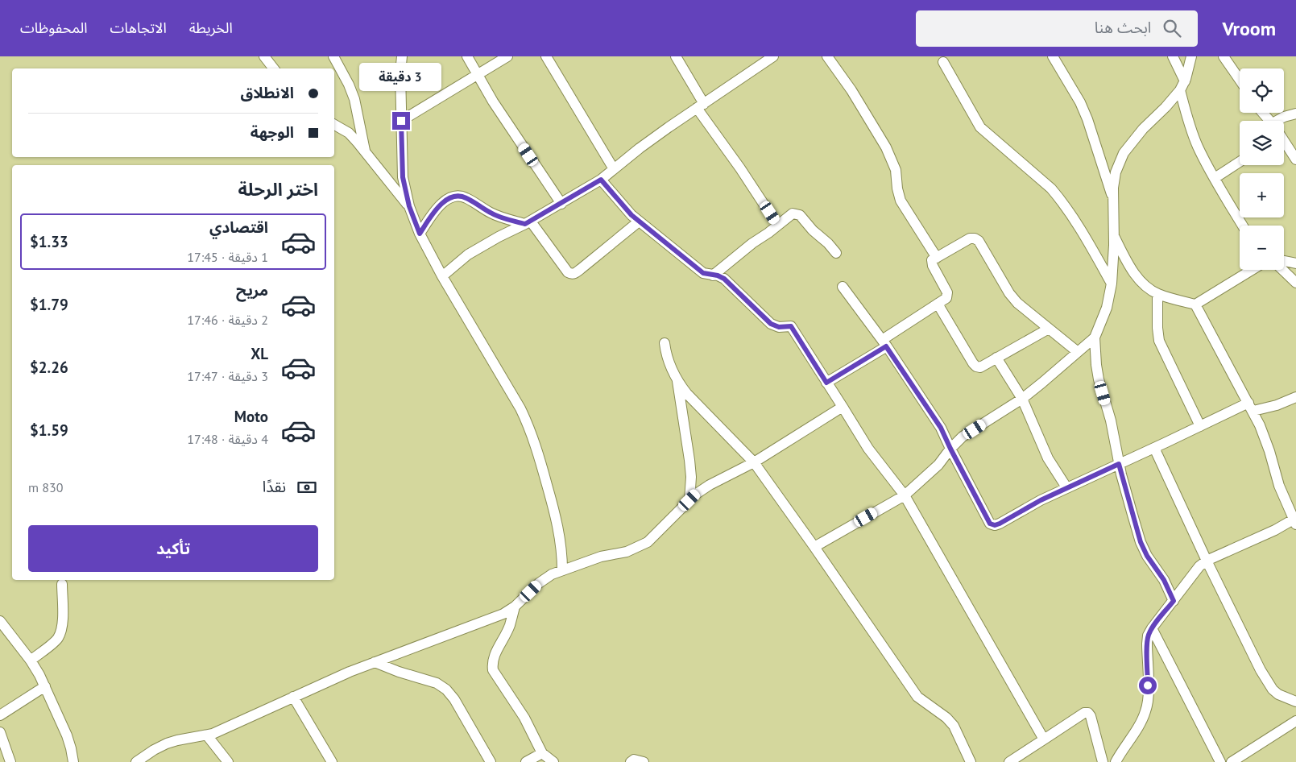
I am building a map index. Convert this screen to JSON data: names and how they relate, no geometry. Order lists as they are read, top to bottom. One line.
{"page":{"header":"Vroom","search":"ابحث هنا","nav":["الخريطة","الاتجاهات","المحفوظات"],"bubble":"3 دقيقة","map_buttons":["+","−"],"banner":["الانطلاق","الوجهة"],"heading":"اختر الرحلة","list":[{"name":"اقتصادي","note":"1 دقيقة · 17:45","value":"$1.33"},{"name":"مريح","note":"2 دقيقة · 17:46","value":"$1.79"},{"name":"XL","note":"3 دقيقة · 17:47","value":"$2.26"},{"name":"Moto","note":"4 دقيقة · 17:48","value":"$1.59"}],"pay":["نقدًا","830 m"],"buttons":"تأكيد"}}
